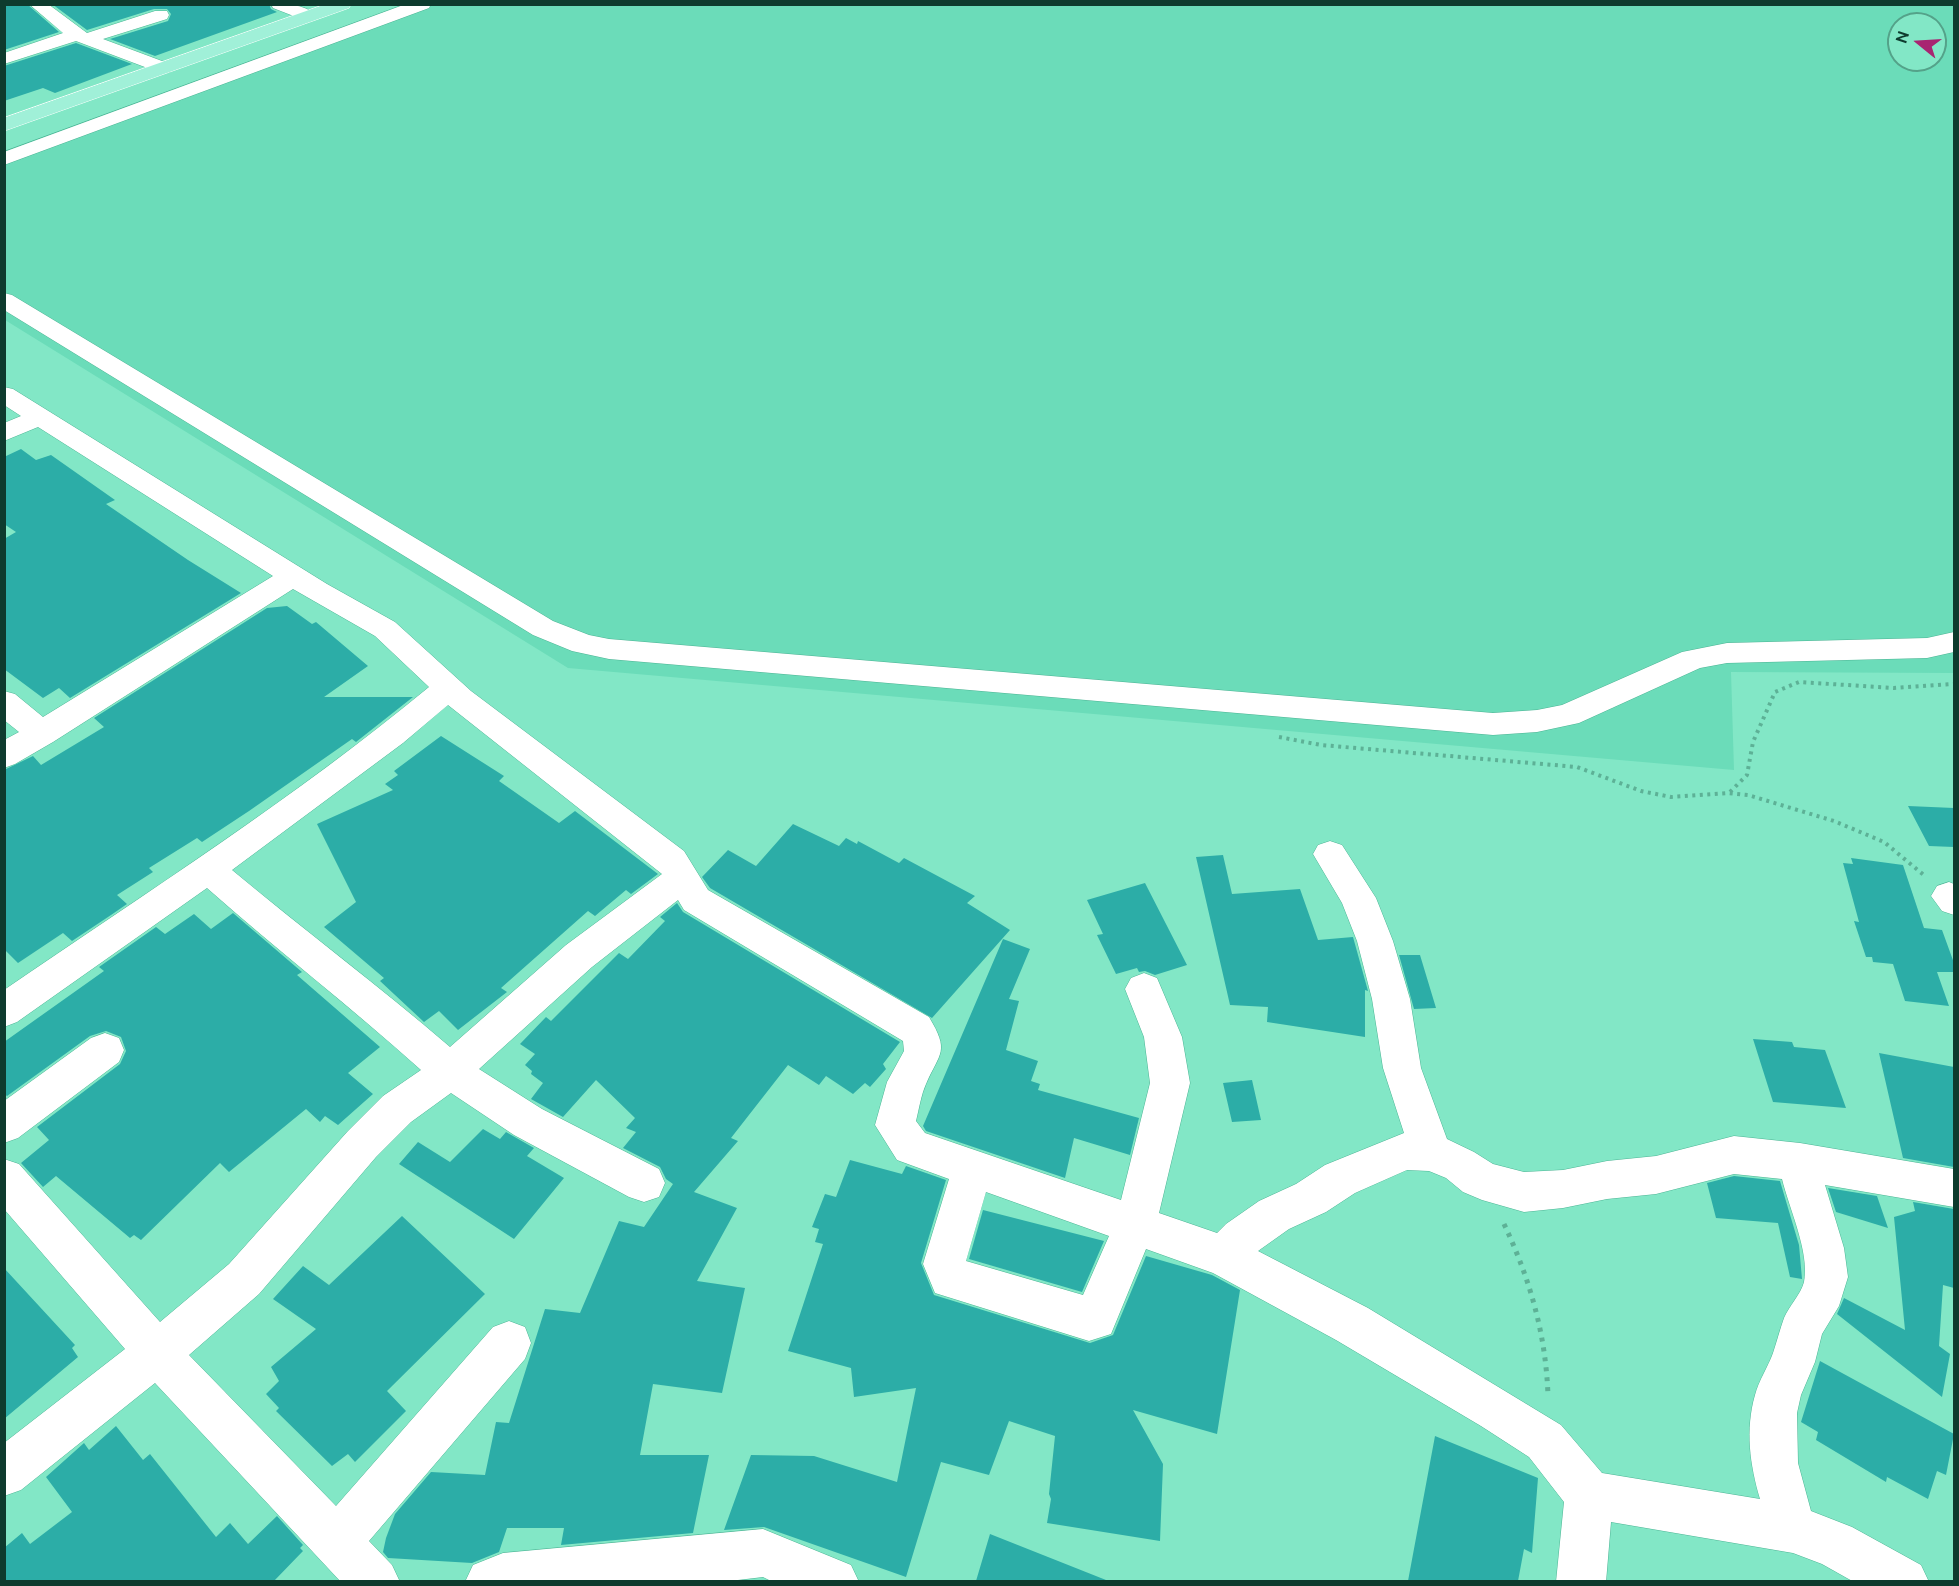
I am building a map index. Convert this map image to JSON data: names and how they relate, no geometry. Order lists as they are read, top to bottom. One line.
{"north":"left"}
